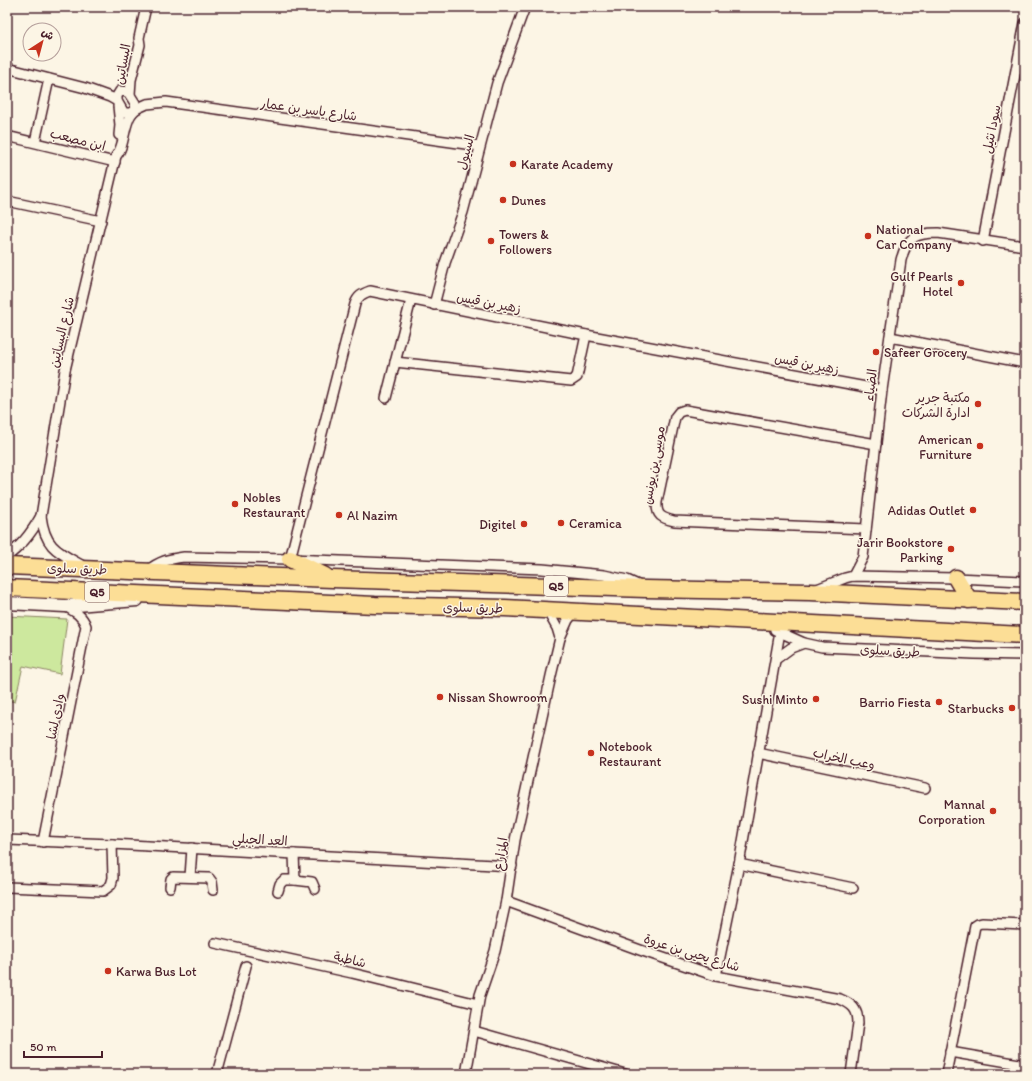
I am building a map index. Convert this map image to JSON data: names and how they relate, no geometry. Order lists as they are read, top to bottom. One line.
{"streets":{"highway":["طريق سلوى","Q5"],"street":["البساتين","شارع ياسر بن عمار","سودا نثيل","ابن مصعب","السيول","زهير بن قيس","شارع البساتين","الضياء","موسى بن يونس","وادى لشا","وعب الخراب","العد الجبلي","المزارع","شارع يحيى بن عروة","شاطبة"]},"crossings":[["البساتين","شارع ياسر بن عمار"],["البساتين","شارع البساتين"],["شارع ياسر بن عمار","السيول"],["شارع ياسر بن عمار","شارع البساتين"],["سودا نثيل","الضياء"],["ابن مصعب","شارع البساتين"],["السيول","زهير بن قيس"],["زهير بن قيس","الضياء"],["زهير بن قيس","طريق سلوى"],["شارع البساتين","طريق سلوى"],["الضياء","موسى بن يونس"],["الضياء","طريق سلوى"],["طريق سلوى","وادى لشا"],["طريق سلوى","المزارع"],["وادى لشا","العد الجبلي"],["العد الجبلي","المزارع"],["المزارع","شارع يحيى بن عروة"],["المزارع","شاطبة"]],"places":["Karate Academy","Dunes","National Car Company","Towers & Followers","Gulf Pearls Hotel","Safeer Grocery","مكتبة جرير ادارة الشركات","American Furniture","Nobles Restaurant","Adidas Outlet","Al Nazim","Ceramica","Digitel","Jarir Bookstore Parking","Nissan Showroom","Sushi Minto","Barrio Fiesta","Starbucks","Notebook Restaurant","Mannal Corporation","Karwa Bus Lot"],"scale_bar":"50 m","north":"top right"}
